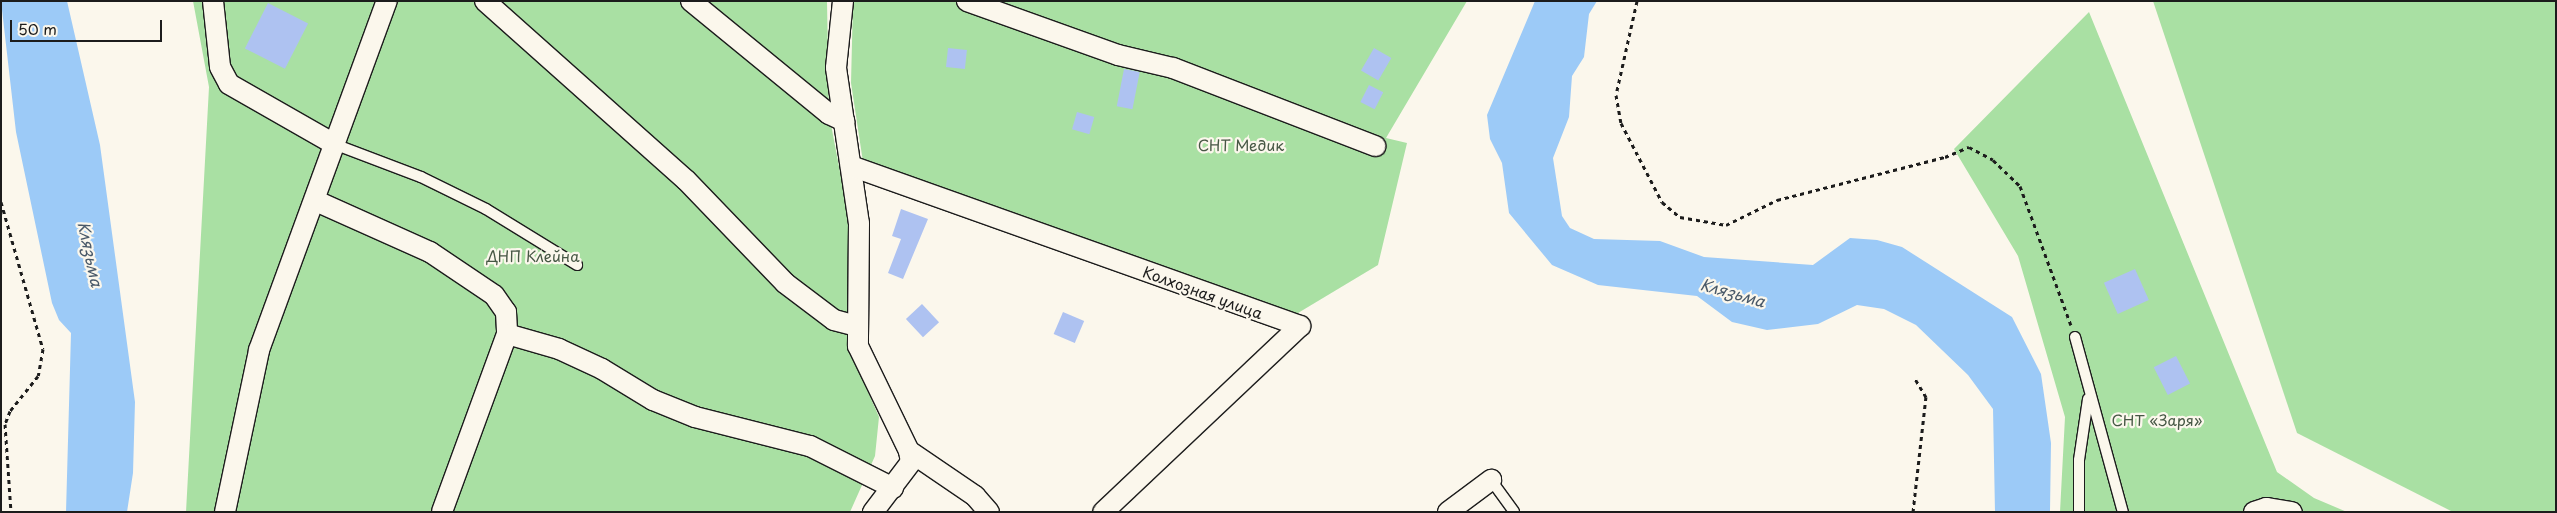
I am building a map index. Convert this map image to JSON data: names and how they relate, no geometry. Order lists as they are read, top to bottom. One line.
{"streets":{"street":["Колхозная улица"]},"water":["Клязьма"],"parks":["СНТ Медик","ДНП Клейна","СНТ «Заря»"],"scale_bar":"50 m"}
